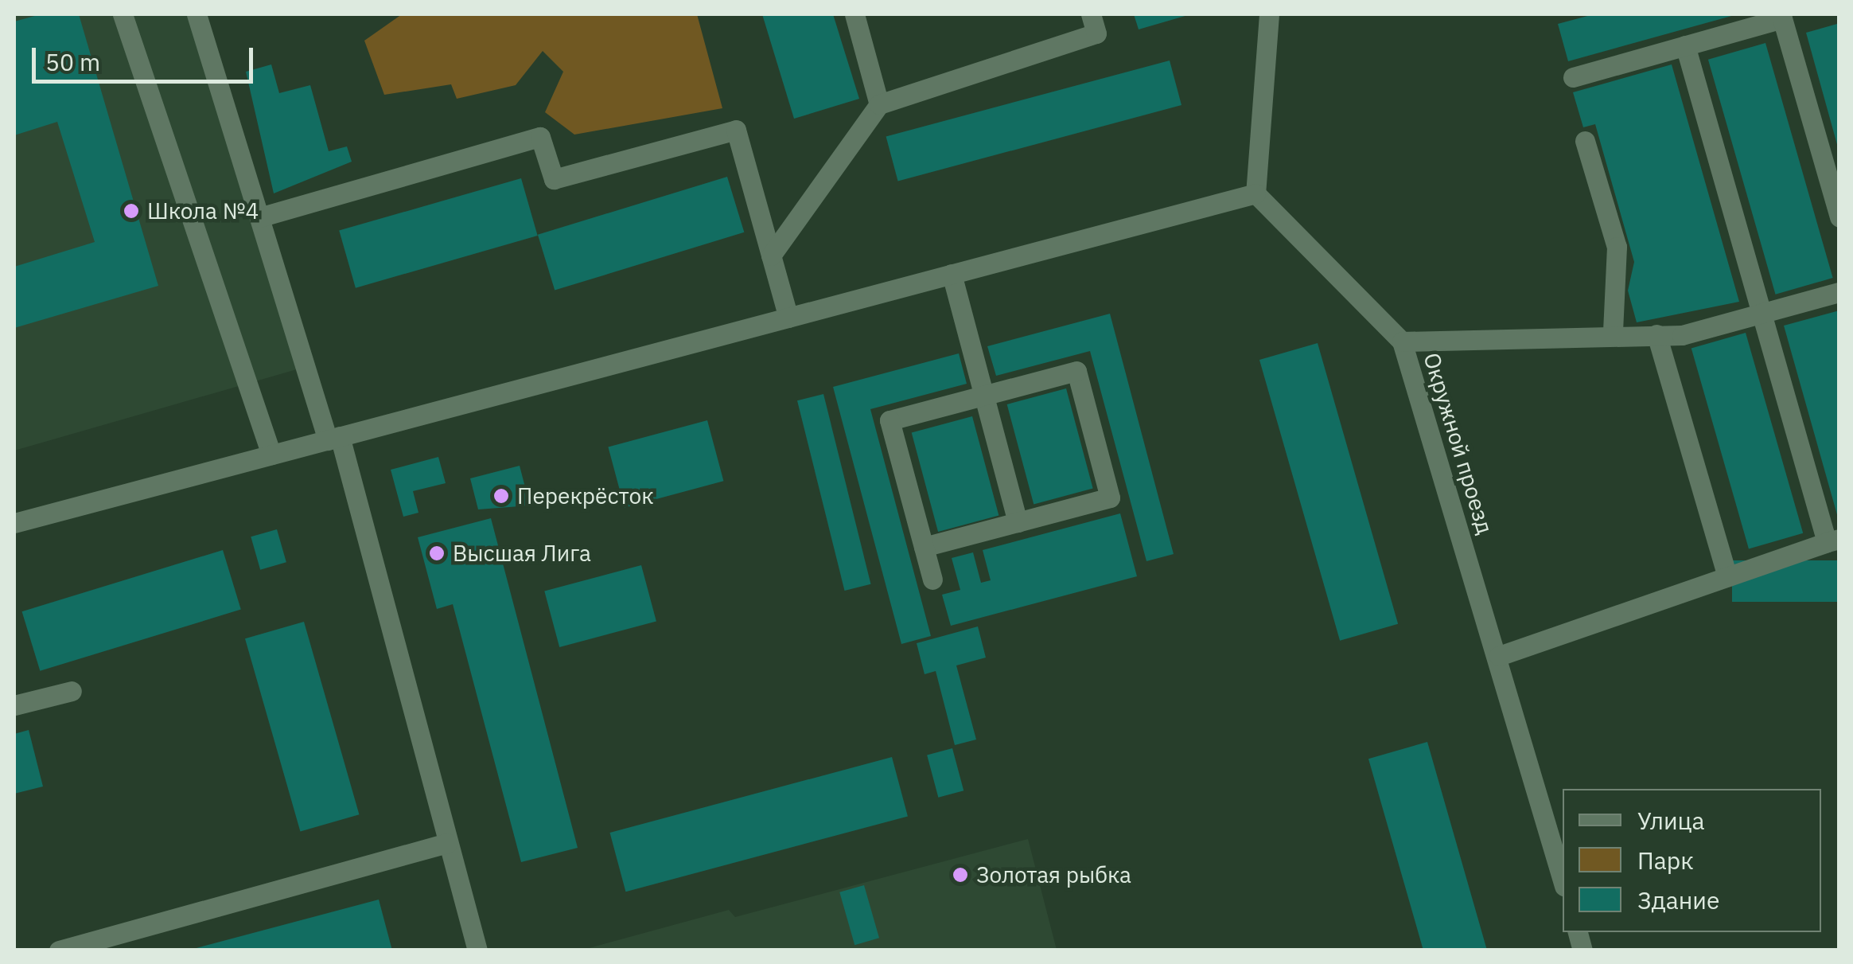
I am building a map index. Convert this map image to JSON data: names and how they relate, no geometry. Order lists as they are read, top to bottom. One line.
{"streets":{"street":["Окружной проезд"]},"places":["Школа №4","Перекрёсток","Высшая Лига","Золотая рыбка"],"legend":["Улица","Парк","Здание"],"scale_bar":"50 m"}
